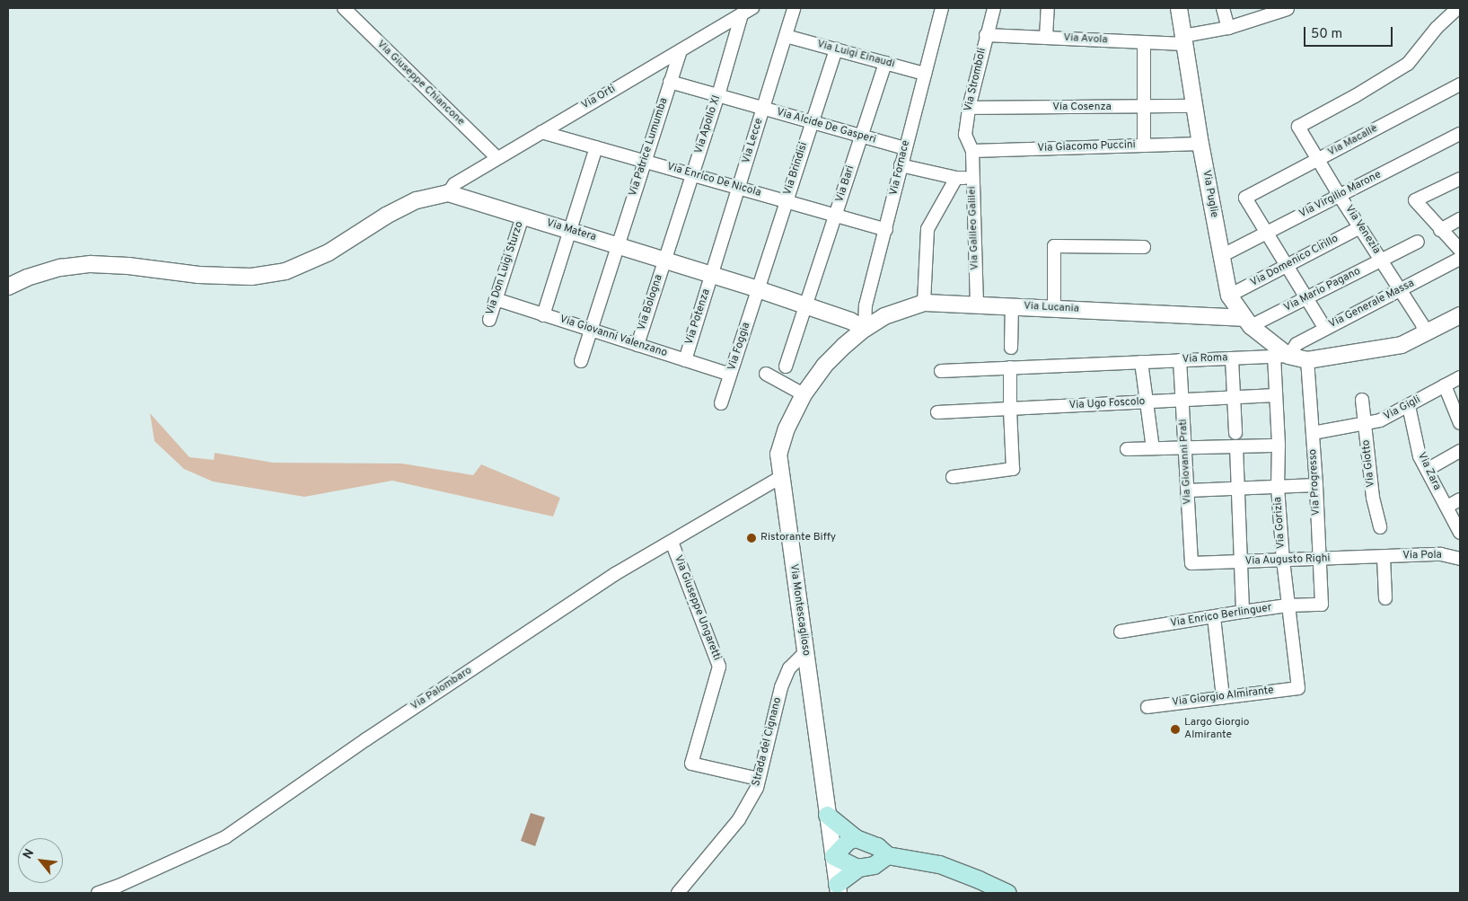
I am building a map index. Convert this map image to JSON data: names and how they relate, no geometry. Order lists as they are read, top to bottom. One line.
{"streets":{"street":["Via Avola","Via Luigi Einaudi","Via Stromboli","Via Giuseppe Chiancone","Via Orti","Via Cosenza","Via Apollo XI","Via Alcide De Gasperi","Via Lecce","Via Macallè","Via Patrice Lumumba","Via Giacomo Puccini","Via Fornace","Via Brindisi","Via Enrico De Nicola","Via Bari","Via Puglie","Via Virgilio Marone","Via Galileo Galilei","Via Venezia","Via Matera","Via Domenico Cirillo","Via Don Luigi Sturzo","Via Mario Pagano","Via Bologna","Via Generale Massa","Via Lucania","Via Potenza","Via Giovanni Valenzano","Via Foggia","Via Roma","Via Ugo Foscolo","Via Gigli","Via Giovanni Prati","Via Giotto","Via Zara","Via Progresso","Via Gorizia","Via Pola","Via Augusto Righi","Via Giuseppe Ungaretti","Via Montescaglioso","Via Enrico Berlinguer","Via Palombaro","Via Giorgio Almirante","Strada del Cignano"]},"crossings":[["Via Avola","Via Stromboli"],["Via Avola","Via Puglie"],["Via Luigi Einaudi","Via Lecce"],["Via Luigi Einaudi","Via Fornace"],["Via Luigi Einaudi","Via Brindisi"],["Via Luigi Einaudi","Via Bari"],["Via Stromboli","Via Cosenza"],["Via Stromboli","Via Giacomo Puccini"],["Via Stromboli","Via Galileo Galilei"],["Via Giuseppe Chiancone","Via Orti"],["Via Orti","Via Apollo XI"],["Via Orti","Via Patrice Lumumba"],["Via Orti","Via Enrico De Nicola"],["Via Orti","Via Matera"],["Via Cosenza","Via Puglie"],["Via Apollo XI","Via Alcide De Gasperi"],["Via Apollo XI","Via Enrico De Nicola"],["Via Apollo XI","Via Matera"],["Via Apollo XI","Via Bologna"],["Via Alcide De Gasperi","Via Lecce"],["Via Alcide De Gasperi","Via Patrice Lumumba"],["Via Alcide De Gasperi","Via Fornace"],["Via Alcide De Gasperi","Via Brindisi"],["Via Alcide De Gasperi","Via Bari"],["Via Lecce","Via Enrico De Nicola"],["Via Lecce","Via Matera"],["Via Lecce","Via Potenza"],["Via Macallè","Via Virgilio Marone"],["Via Macallè","Via Venezia"],["Via Patrice Lumumba","Via Enrico De Nicola"],["Via Patrice Lumumba","Via Matera"],["Via Patrice Lumumba","Via Giovanni Valenzano"],["Via Giacomo Puccini","Via Puglie"],["Via Giacomo Puccini","Via Galileo Galilei"],["Via Fornace","Via Enrico De Nicola"],["Via Fornace","Via Matera"],["Via Fornace","Via Lucania"],["Via Fornace","Via Montescaglioso"],["Via Brindisi","Via Enrico De Nicola"],["Via Brindisi","Via Matera"],["Via Brindisi","Via Foggia"],["Via Enrico De Nicola","Via Bari"],["Via Bari","Via Matera"],["Via Puglie","Via Virgilio Marone"],["Via Puglie","Via Domenico Cirillo"],["Via Puglie","Via Mario Pagano"],["Via Puglie","Via Generale Massa"],["Via Puglie","Via Lucania"],["Via Puglie","Via Roma"],["Via Puglie","Via Gorizia"],["Via Virgilio Marone","Via Venezia"],["Via Galileo Galilei","Via Lucania"],["Via Venezia","Via Domenico Cirillo"],["Via Venezia","Via Mario Pagano"],["Via Venezia","Via Generale Massa"],["Via Venezia","Via Roma"],["Via Matera","Via Don Luigi Sturzo"],["Via Matera","Via Bologna"],["Via Matera","Via Lucania"],["Via Matera","Via Potenza"],["Via Matera","Via Foggia"],["Via Matera","Via Montescaglioso"],["Via Don Luigi Sturzo","Via Giovanni Valenzano"],["Via Mario Pagano","Via Lucania"],["Via Bologna","Via Giovanni Valenzano"],["Via Generale Massa","Via Roma"],["Via Generale Massa","Via Gorizia"],["Via Lucania","Via Montescaglioso"],["Via Potenza","Via Giovanni Valenzano"],["Via Giovanni Valenzano","Via Foggia"],["Via Roma","Via Giovanni Prati"],["Via Roma","Via Progresso"],["Via Roma","Via Gorizia"],["Via Ugo Foscolo","Via Giovanni Prati"],["Via Ugo Foscolo","Via Gorizia"],["Via Gigli","Via Giotto"],["Via Gigli","Via Zara"],["Via Gigli","Via Progresso"],["Via Giovanni Prati","Via Augusto Righi"],["Via Progresso","Via Augusto Righi"],["Via Progresso","Via Enrico Berlinguer"],["Via Gorizia","Via Augusto Righi"],["Via Gorizia","Via Enrico Berlinguer"],["Via Gorizia","Via Giorgio Almirante"],["Via Pola","Via Augusto Righi"],["Via Giuseppe Ungaretti","Via Palombaro"],["Via Giuseppe Ungaretti","Strada del Cignano"],["Via Montescaglioso","Via Palombaro"],["Via Montescaglioso","Strada del Cignano"]],"places":["Ristorante Biffy","Largo Giorgio Almirante"],"scale_bar":"50 m","north":"top left"}
